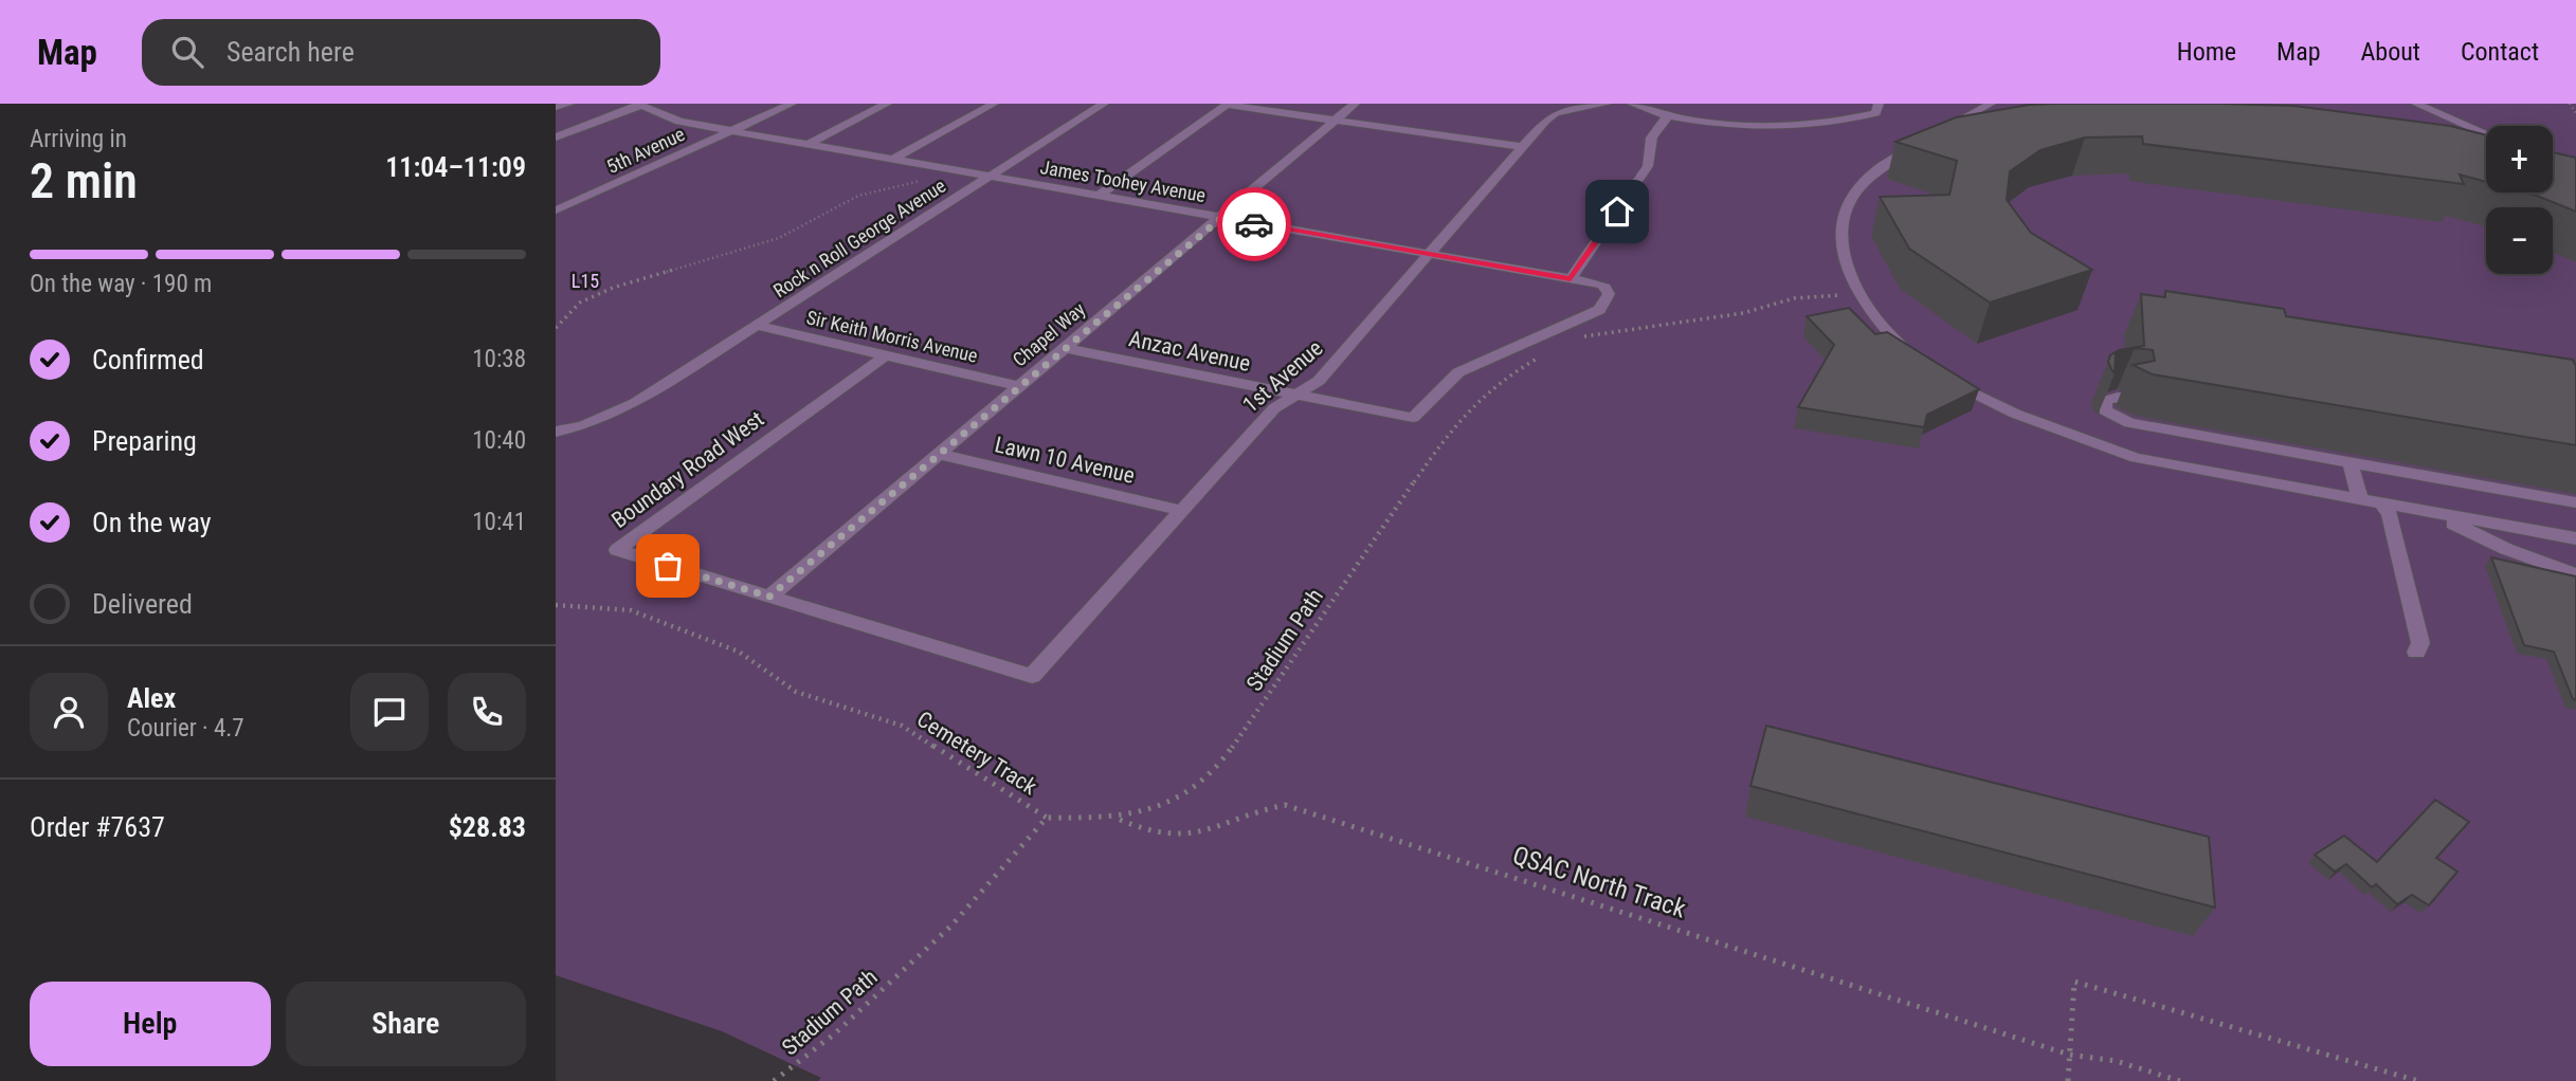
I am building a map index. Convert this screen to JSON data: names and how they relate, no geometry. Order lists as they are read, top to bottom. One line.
{"streets":{"street":["5th Avenue","James Toohey Avenue","Rock n Roll George Avenue","Chapel Way","Sir Keith Morris Avenue","Anzac Avenue","1st Avenue","Lawn 10 Avenue","Boundary Road West"],"path":["Stadium Path","Cemetery Track","QSAC North Track"]},"crossings":[["5th Avenue","James Toohey Avenue"],["James Toohey Avenue","Rock n Roll George Avenue"],["James Toohey Avenue","Chapel Way"],["James Toohey Avenue","Anzac Avenue"],["James Toohey Avenue","1st Avenue"],["Rock n Roll George Avenue","Sir Keith Morris Avenue"],["Chapel Way","Sir Keith Morris Avenue"],["Chapel Way","Anzac Avenue"],["Chapel Way","Lawn 10 Avenue"],["Chapel Way","Boundary Road West"],["Sir Keith Morris Avenue","Boundary Road West"],["Anzac Avenue","1st Avenue"],["1st Avenue","Lawn 10 Avenue"],["1st Avenue","Boundary Road West"],["Stadium Path","Cemetery Track"],["Stadium Path","QSAC North Track"]],"parks":["L15"],"page":{"header":"Map","search":"Search here","nav":["Home","Map","About","Contact"],"heading":["2 min","Arriving in","11:04–11:09"],"panel":["Alex","Courier · 4.7","Order #7637","$28.83"],"map_buttons":["+","−"],"bar":"On the way · 190 m","list":[["Confirmed","10:38"],["Preparing","10:40"],["On the way","10:41"],"Delivered"],"buttons":["Help","Share"]}}
